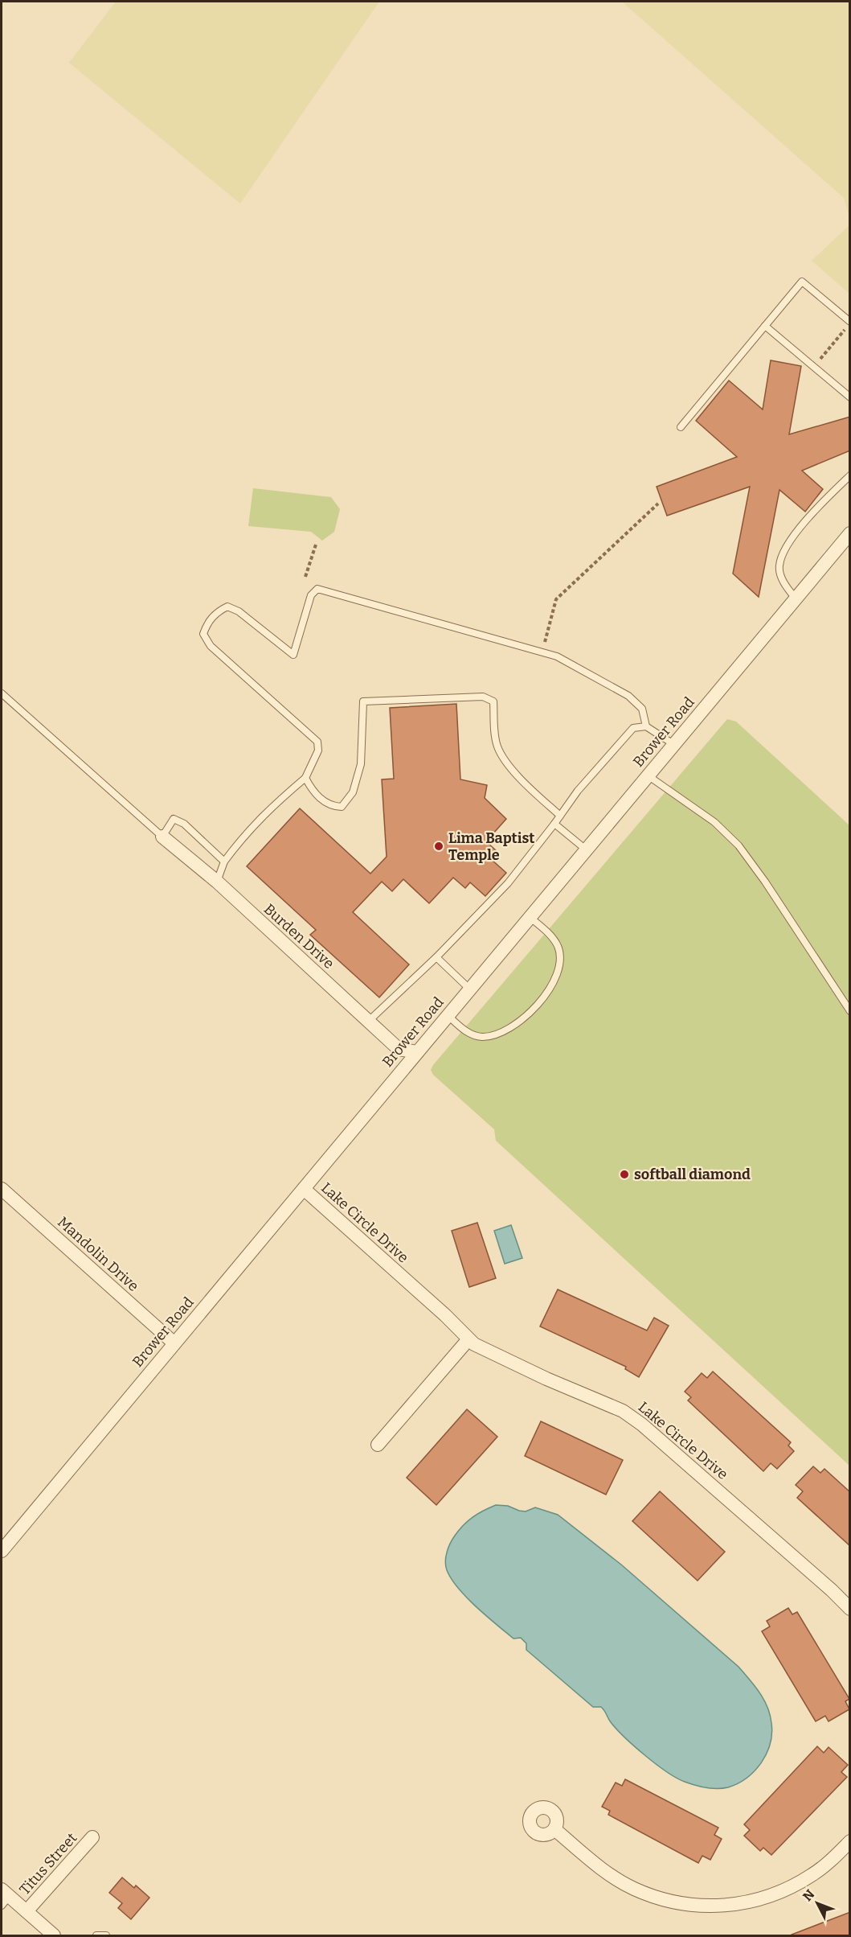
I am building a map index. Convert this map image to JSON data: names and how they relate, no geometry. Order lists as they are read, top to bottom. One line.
{"streets":{"street":["Brower Road","Burden Drive","Lake Circle Drive","Mandolin Drive","Titus Street"]},"crossings":[["Brower Road","Burden Drive"],["Brower Road","Lake Circle Drive"],["Brower Road","Mandolin Drive"]],"places":["Lima Baptist Temple","softball diamond"],"north":"top left"}
